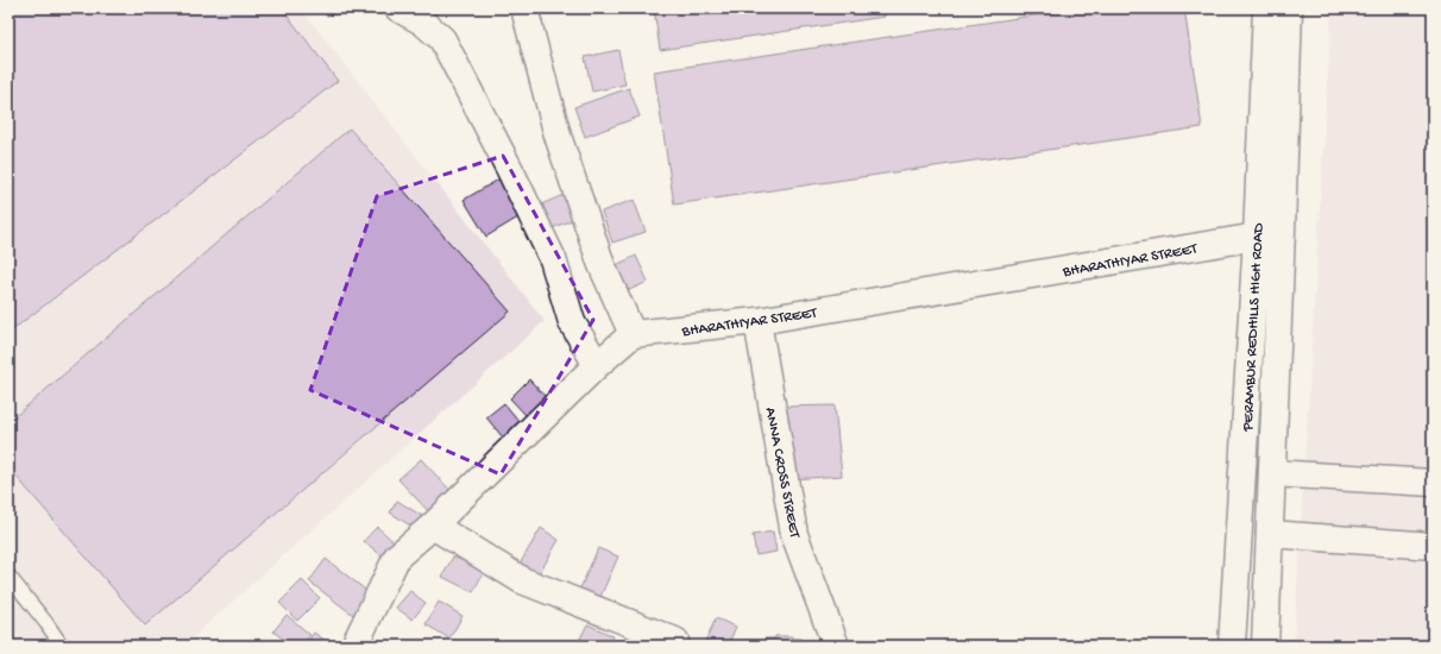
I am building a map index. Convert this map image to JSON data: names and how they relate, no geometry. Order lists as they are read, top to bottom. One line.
{"streets":{"street":["BHARATHIYAR STREET","PERAMBUR REDHILLS HIGH ROAD","ANNA CROSS STREET"]},"crossings":[["BHARATHIYAR STREET","PERAMBUR REDHILLS HIGH ROAD"],["BHARATHIYAR STREET","ANNA CROSS STREET"]]}
